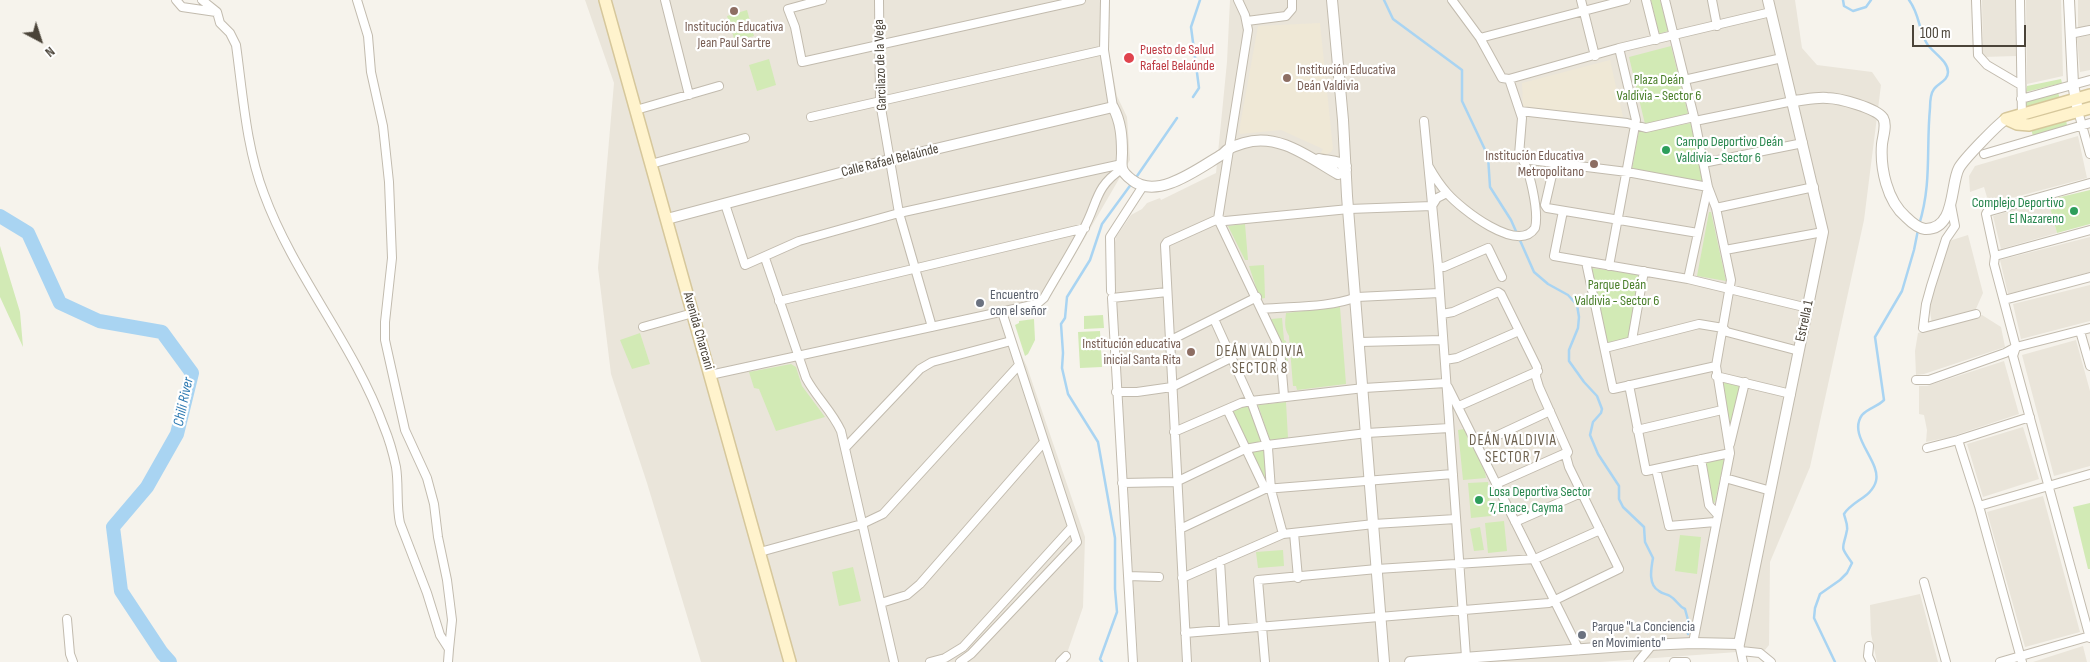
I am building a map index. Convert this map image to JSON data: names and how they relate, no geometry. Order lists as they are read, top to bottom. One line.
{"streets":{"main road":["Avenida Charcani"],"street":["Garcilazo de la Vega","Calle Rafael Belaúnde","Estrella 1"]},"crossings":[["Garcilazo de la Vega","Calle Rafael Belaúnde"],["Calle Rafael Belaúnde","Avenida Charcani"]],"districts":["DEÁN VALDIVIA SECTOR 8","DEÁN VALDIVIA SECTOR 7"],"water":["Chili River"],"parks":["Plaza Deán Valdivia - Sector 6","Parque Deán Valdivia - Sector 6"],"places":["Institución Educativa Jean Paul Sartre","Puesto de Salud Rafael Belaúnde","Institución Educativa Deán Valdivia","Campo Deportivo Deán Valdivia - Sector 6","Institución Educativa Metropolitano","Complejo Deportivo El Nazareno","Encuentro con el señor","Institución educativa inicial Santa Rita","Losa Deportiva Sector 7, Enace, Cayma","Parque \"La Conciencia en Movimiento\""],"scale_bar":"100 m","north":"bottom right"}
